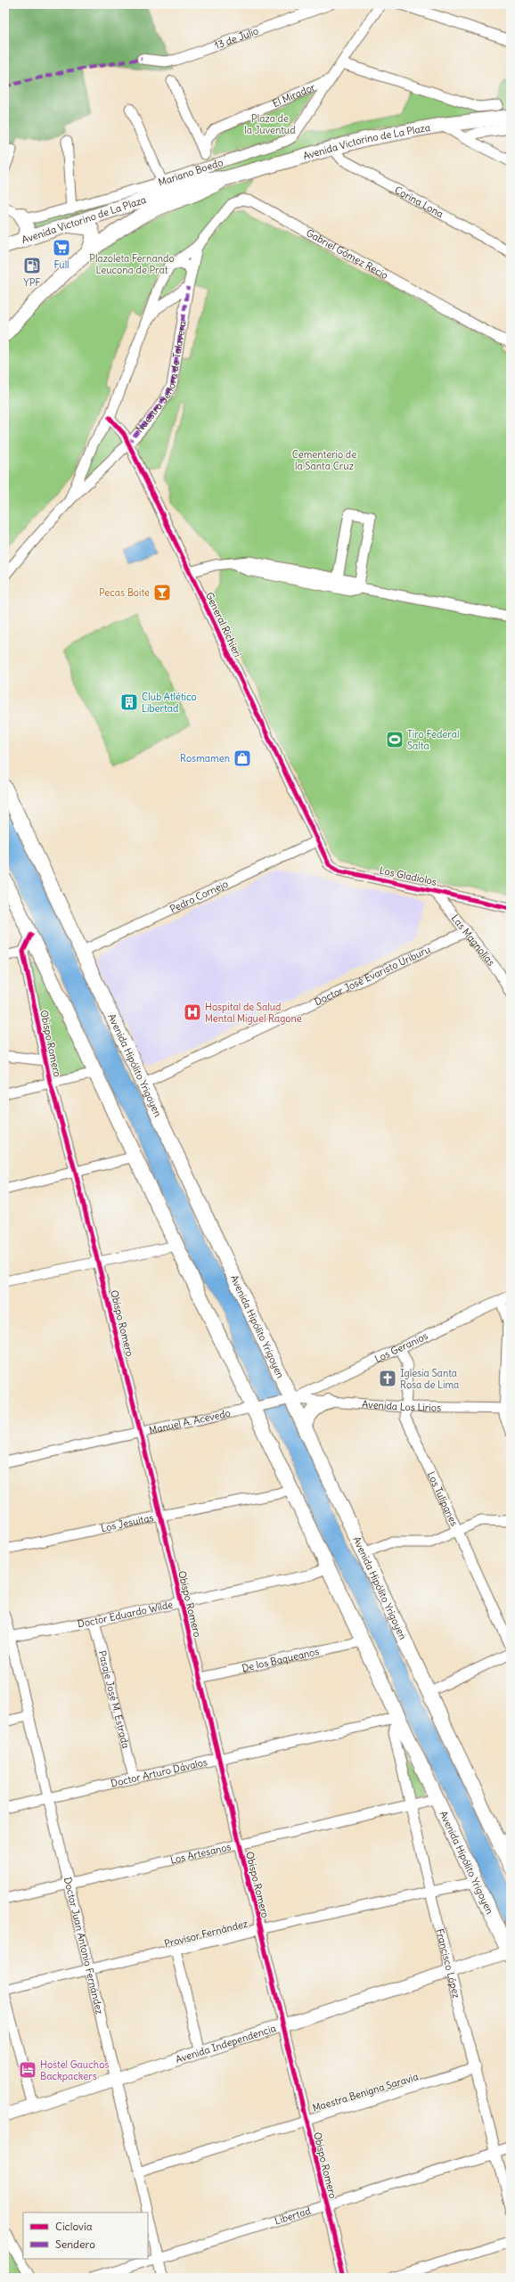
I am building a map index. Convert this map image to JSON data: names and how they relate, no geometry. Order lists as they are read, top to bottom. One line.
{"streets":{"highway":["Avenida Victorino de La Plaza","Avenida Hipólito Yrigoyen"],"main road":["Avenida Independencia"],"street":["13 de Julio","El Mirador","Mariano Boedo","Corina Lona","Gabriel Gómez Recio","Nuestra Señora de Talavera","General Richieri","Los Gladiolos","Pedro Cornejo","Las Magnolias","Doctor José Evaristo Uriburu","Obispo Romero","Los Geranios","Avenida Los Lirios","Manuel A. Acevedo","Los Tulipanes","Los Jesuitas","Doctor Eduardo Wilde","De los Baqueanos","Pasaje José M. Estrada","Doctor Arturo Dávalos","Los Artesanos","Provisor Fernández","Doctor Juan Antonio Fernández","Francisco López","Maestra Benigna Saravia","Libertad"]},"crossings":[["El Mirador","Mariano Boedo"],["Avenida Victorino de La Plaza","Corina Lona"],["Gabriel Gómez Recio","Nuestra Señora de Talavera"],["Nuestra Señora de Talavera","General Richieri"],["General Richieri","Los Gladiolos"],["General Richieri","Pedro Cornejo"],["Los Gladiolos","Pedro Cornejo"],["Los Gladiolos","Las Magnolias"],["Pedro Cornejo","Avenida Hipólito Yrigoyen"],["Las Magnolias","Doctor José Evaristo Uriburu"],["Doctor José Evaristo Uriburu","Avenida Hipólito Yrigoyen"],["Obispo Romero","Manuel A. Acevedo"],["Obispo Romero","Los Jesuitas"],["Obispo Romero","Doctor Eduardo Wilde"],["Obispo Romero","De los Baqueanos"],["Obispo Romero","Doctor Arturo Dávalos"],["Obispo Romero","Los Artesanos"],["Obispo Romero","Provisor Fernández"],["Obispo Romero","Avenida Independencia"],["Obispo Romero","Maestra Benigna Saravia"],["Obispo Romero","Libertad"],["Avenida Hipólito Yrigoyen","Los Geranios"],["Avenida Hipólito Yrigoyen","Avenida Los Lirios"],["Avenida Hipólito Yrigoyen","Manuel A. Acevedo"],["Avenida Hipólito Yrigoyen","Los Jesuitas"],["Avenida Hipólito Yrigoyen","Doctor Eduardo Wilde"],["Avenida Hipólito Yrigoyen","De los Baqueanos"],["Avenida Hipólito Yrigoyen","Doctor Arturo Dávalos"],["Avenida Hipólito Yrigoyen","Los Artesanos"],["Avenida Hipólito Yrigoyen","Provisor Fernández"],["Avenida Hipólito Yrigoyen","Francisco López"],["Avenida Hipólito Yrigoyen","Avenida Independencia"],["Los Geranios","Avenida Los Lirios"],["Los Geranios","Manuel A. Acevedo"],["Los Geranios","Los Tulipanes"],["Avenida Los Lirios","Manuel A. Acevedo"],["Avenida Los Lirios","Los Tulipanes"],["Doctor Eduardo Wilde","Pasaje José M. Estrada"],["Doctor Eduardo Wilde","Doctor Juan Antonio Fernández"],["Pasaje José M. Estrada","Doctor Arturo Dávalos"],["Doctor Arturo Dávalos","Doctor Juan Antonio Fernández"],["Doctor Arturo Dávalos","Francisco López"],["Los Artesanos","Doctor Juan Antonio Fernández"],["Los Artesanos","Francisco López"],["Provisor Fernández","Doctor Juan Antonio Fernández"],["Provisor Fernández","Francisco López"],["Doctor Juan Antonio Fernández","Avenida Independencia"],["Doctor Juan Antonio Fernández","Maestra Benigna Saravia"],["Doctor Juan Antonio Fernández","Libertad"],["Francisco López","Avenida Independencia"],["Francisco López","Maestra Benigna Saravia"],["Francisco López","Libertad"]],"parks":["Plaza de la Juventud","Plazoleta Fernando Leucona de Prat","Cementerio de la Santa Cruz"],"places":{"supermarket":["Full"],"fuel station":["YPF"],"bar":["Pecas Boite"],"building":["Club Atlético Libertad"],"sports":["Tiro Federal Salta"],"shop":["Rosmamen"],"hospital":["Hospital de Salud Mental Miguel Ragone"],"church":["Iglesia Santa Rosa de Lima"],"hotel":["Hostel Gauchos Backpackers"]},"legend":["Ciclovía","Sendero"]}
